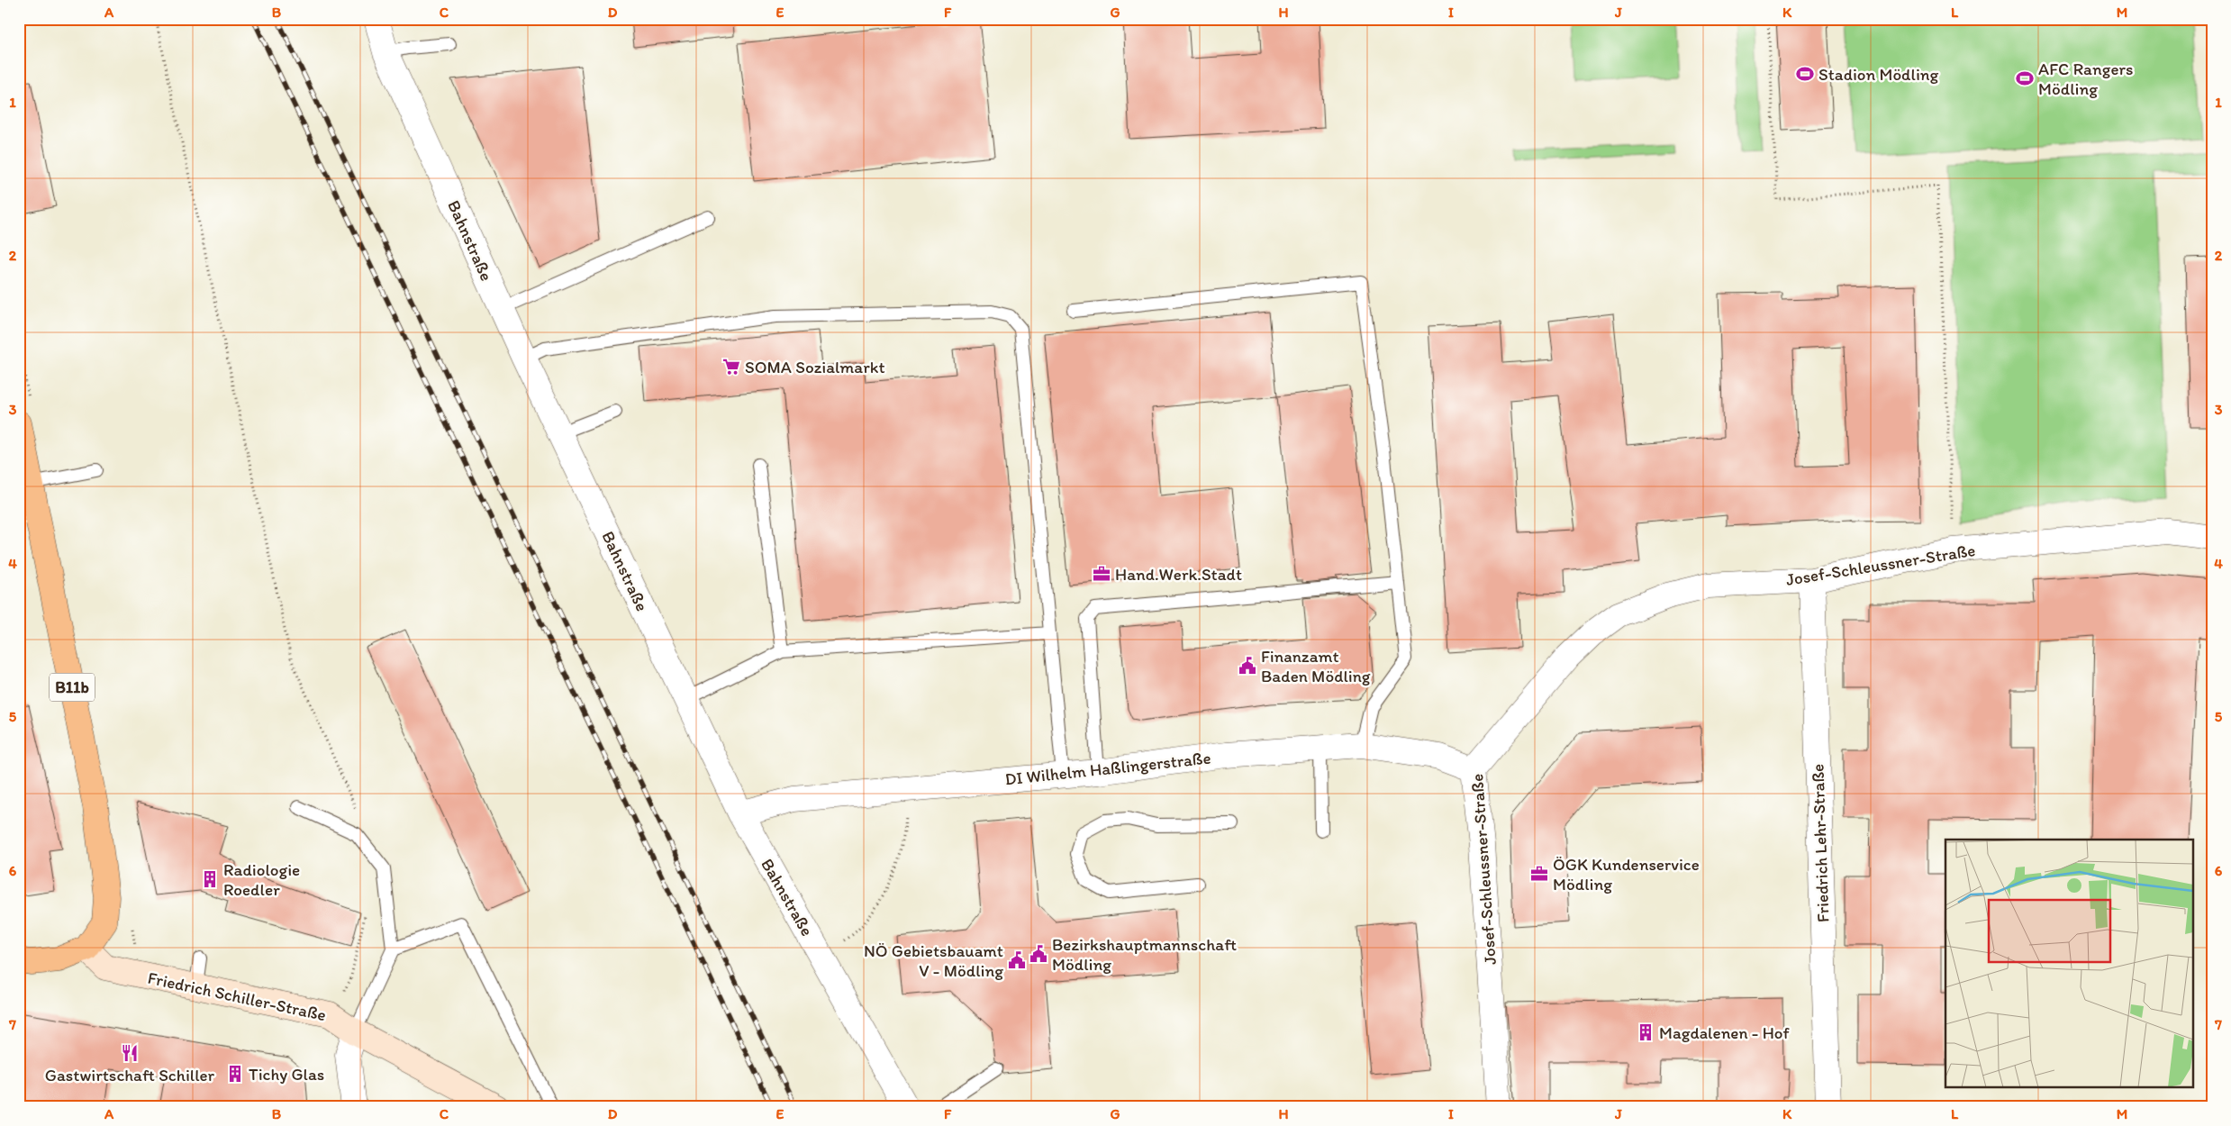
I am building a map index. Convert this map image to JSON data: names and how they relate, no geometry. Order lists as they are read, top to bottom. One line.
{"streets":{"main road":["B11b"],"street":["Bahnstraße","Josef-Schleussner-Straße","DI Wilhelm Haßlingerstraße","Friedrich Lehr-Straße","Friedrich Schiller-Straße"]},"crossings":[["Bahnstraße","DI Wilhelm Haßlingerstraße"],["Josef-Schleussner-Straße","DI Wilhelm Haßlingerstraße"],["Josef-Schleussner-Straße","Friedrich Lehr-Straße"],["B11b","Friedrich Schiller-Straße"]],"places":{"sports":["Stadion Mödling","AFC Rangers Mödling"],"supermarket":["SOMA Sozialmarkt"],"office":["Hand.Werk.Stadt","ÖGK Kundenservice Mödling"],"public building":["Finanzamt Baden Mödling","Bezirkshauptmannschaft Mödling","NÖ Gebietsbauamt V - Mödling"],"building":["Radiologie Roedler","Magdalenen - Hof","Tichy Glas"],"restaurant":["Gastwirtschaft Schiller"]},"grid":{"columns":["A","B","C","D","E","F","G","H","I","J","K","L","M"],"rows":["1","2","3","4","5","6","7"]}}
